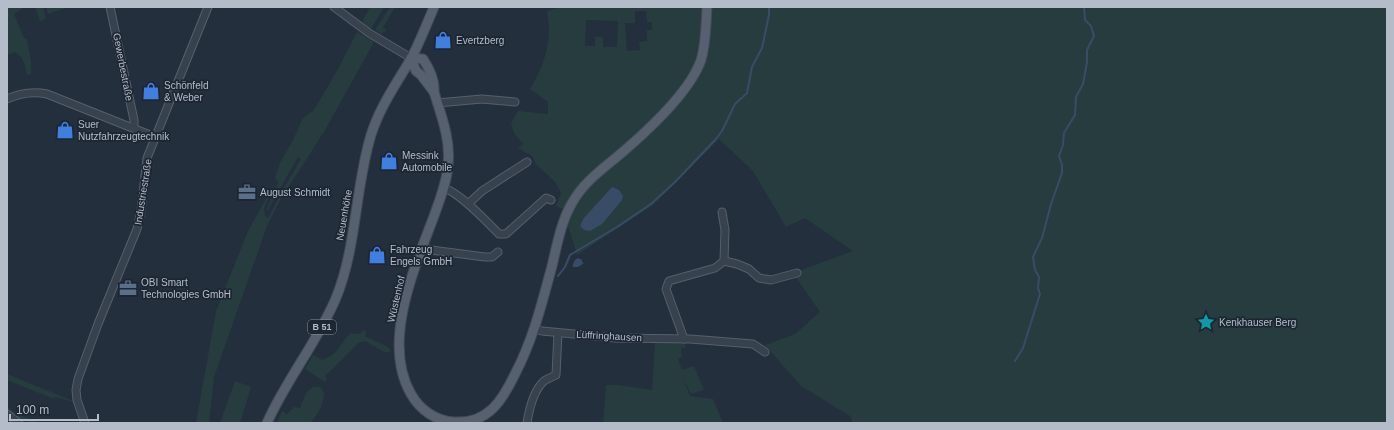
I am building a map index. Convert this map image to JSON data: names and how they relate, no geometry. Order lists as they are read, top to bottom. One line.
{"streets":{"main road":["Neuenhöhe","Wüstenhof","B 51"],"street":["Gewerbestraße","Industriestraße","Lüffringhausen"]},"crossings":[["Neuenhöhe","Wüstenhof"],["Wüstenhof","Lüffringhausen"]],"places":{"shop":["Evertzberg","Schönfeld & Weber","Suer Nutzfahrzeugtechnik","Messink Automobile","Fahrzeug Engels GmbH"],"office":["August Schmidt","OBI Smart Technologies GmbH"],"place":["Kenkhauser Berg"]},"scale_bar":"100 m"}
